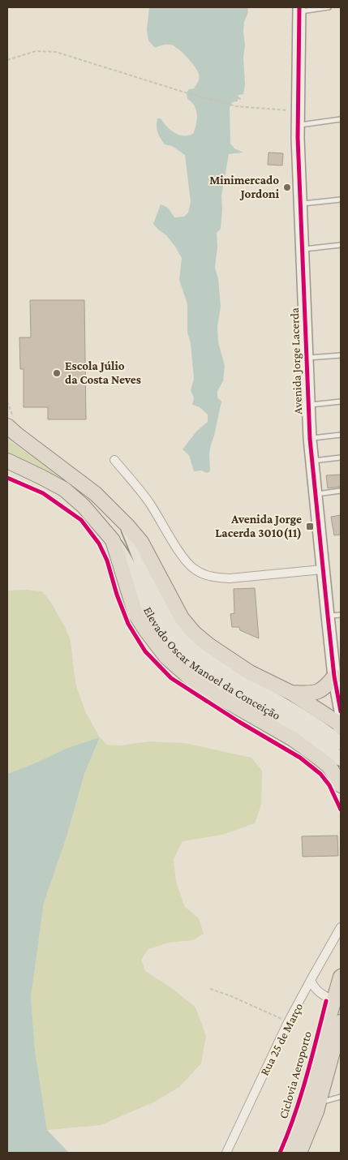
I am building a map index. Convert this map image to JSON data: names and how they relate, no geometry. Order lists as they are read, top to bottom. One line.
{"streets":{"main road":["Avenida Jorge Lacerda","Elevado Oscar Manoel da Conceição"],"street":["Rua 25 de Março"],"cycle path":["Ciclovia Aeroporto"]},"places":{"other":["Minimercado Jordoni","Escola Júlio da Costa Neves"],"transit":["Avenida Jorge Lacerda 3010(11)"]}}
